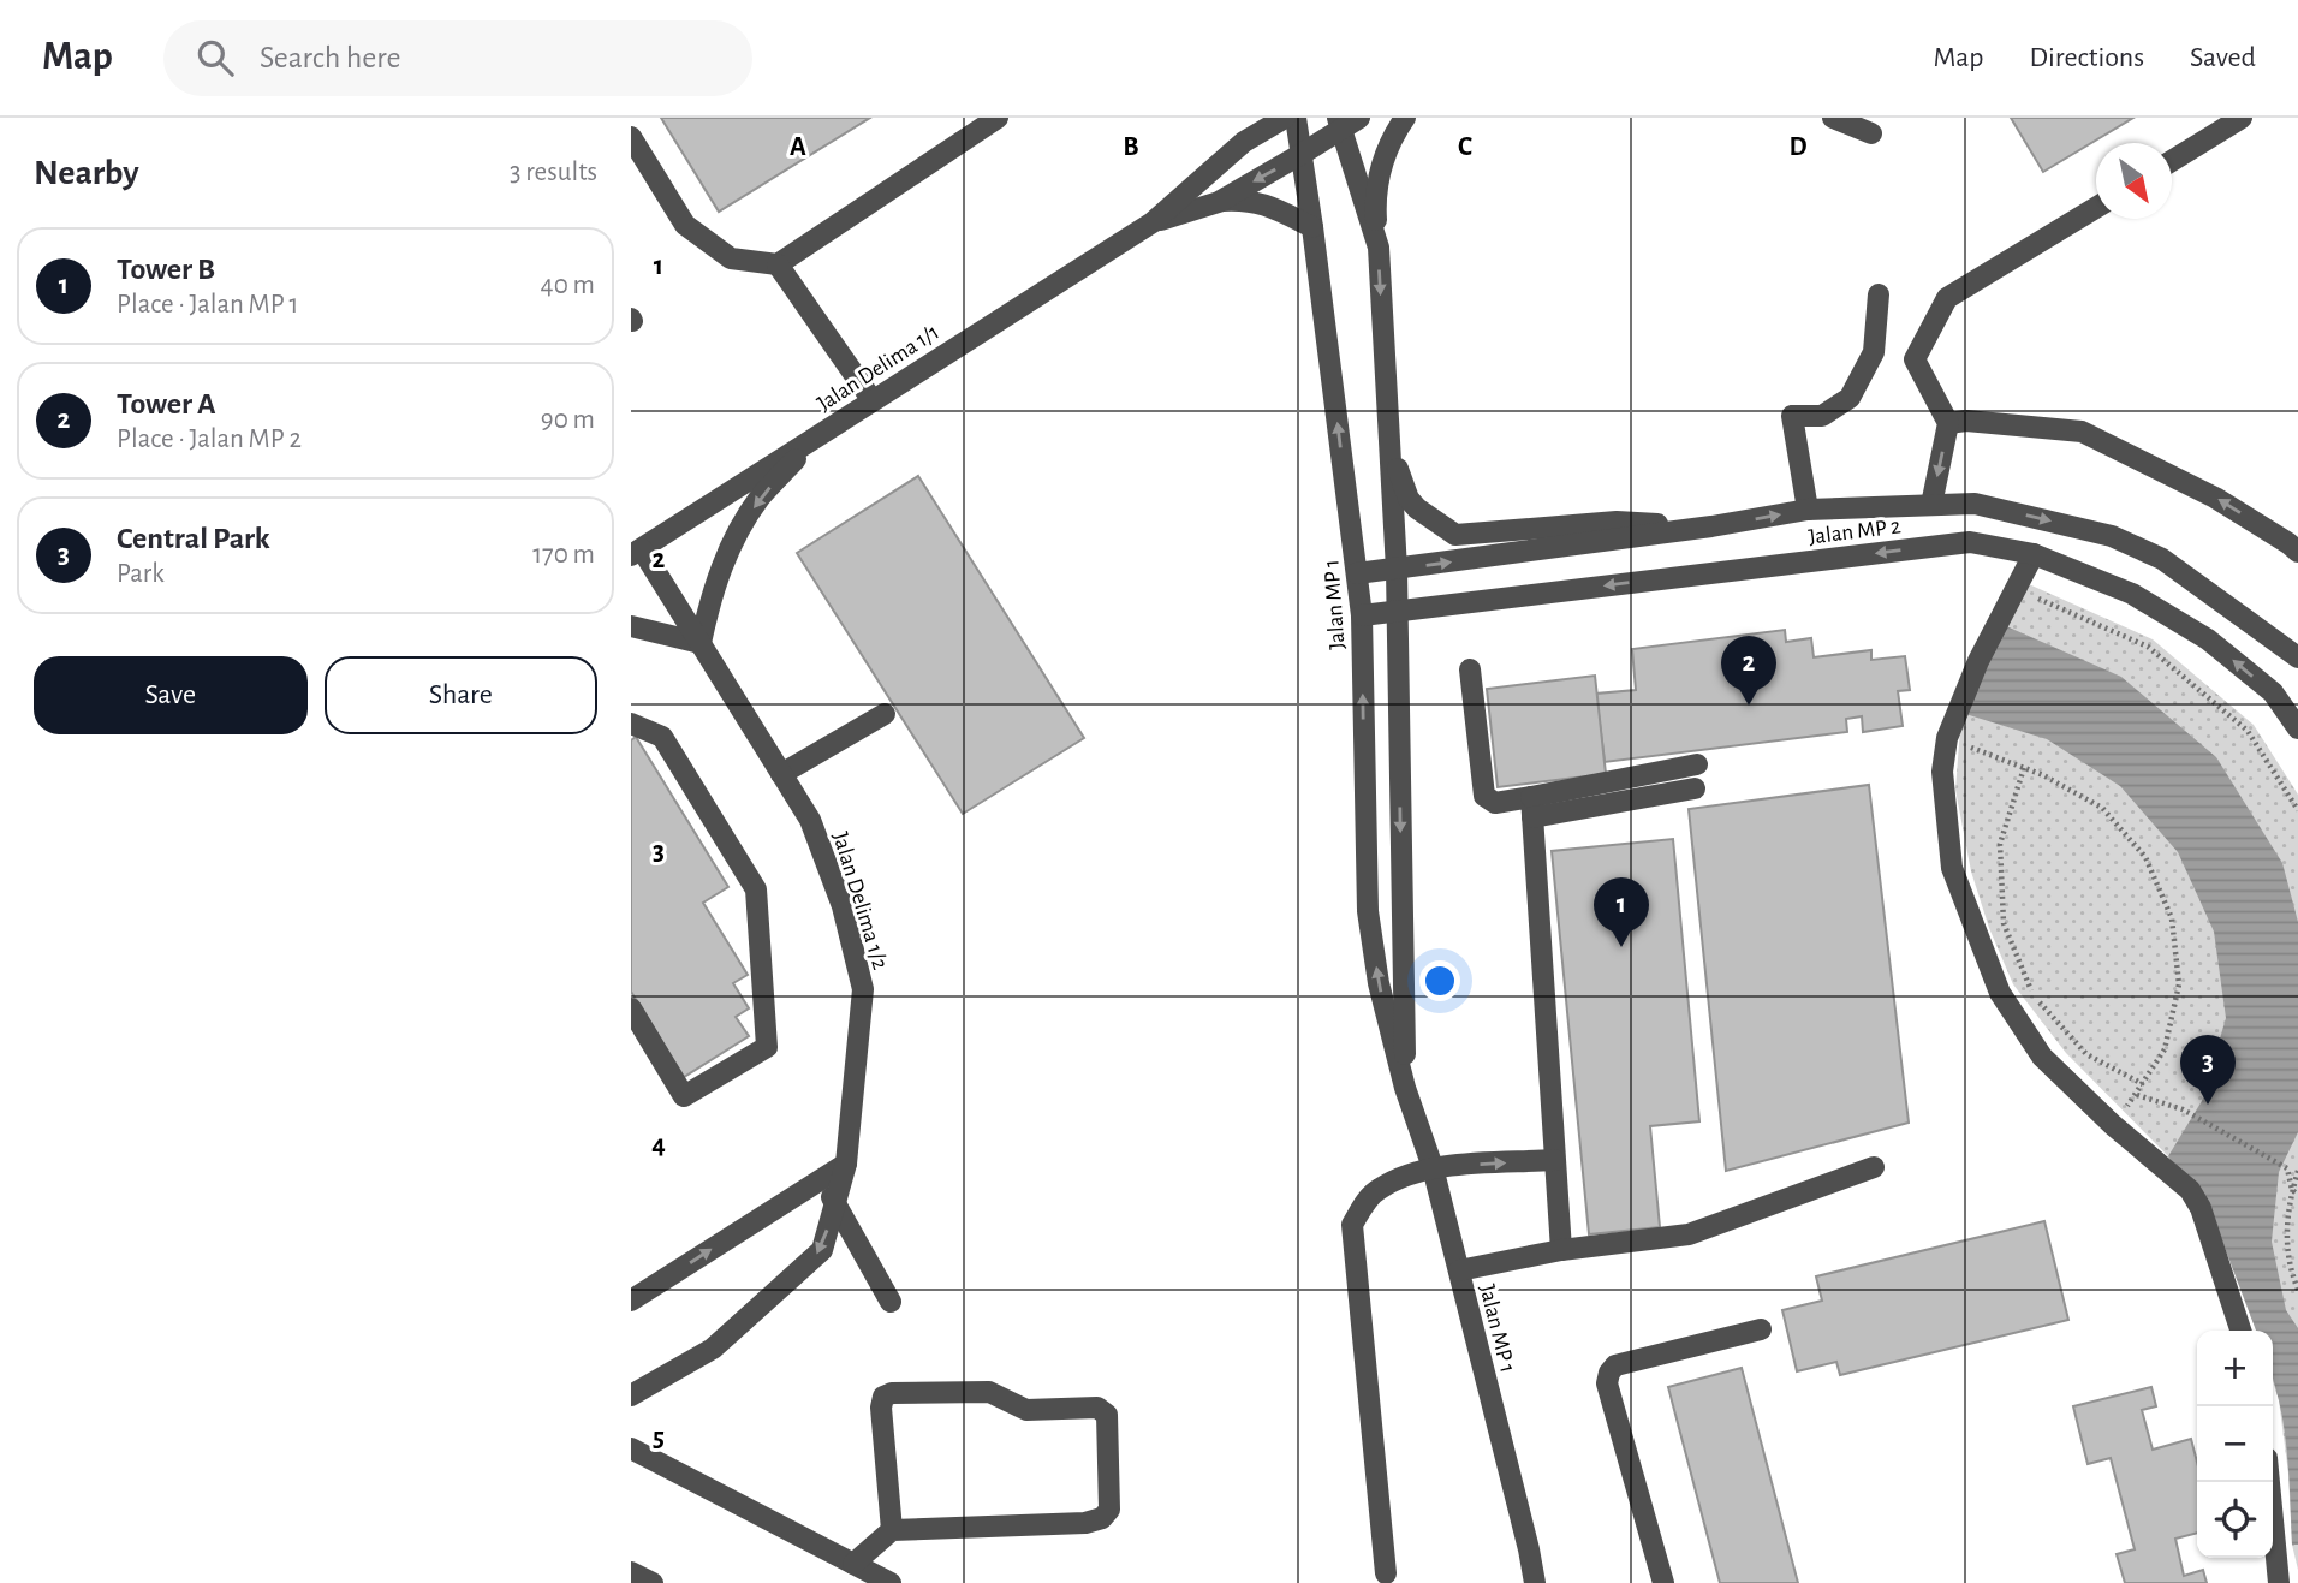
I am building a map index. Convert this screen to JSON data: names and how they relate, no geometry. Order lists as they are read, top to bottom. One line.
{"streets":{"street":["Jalan Delima 1/1","Jalan MP 2","Jalan MP 1","Jalan Delima 1/2"]},"crossings":[["Jalan Delima 1/1","Jalan MP 1"],["Jalan Delima 1/1","Jalan Delima 1/2"],["Jalan MP 2","Jalan MP 1"]],"north":"bottom right","page":{"header":"Map","search":"Search here","nav":["Map","Directions","Saved"],"heading":["Nearby","3 results"],"list":[{"mark":"1","name":"Tower B","note":"Place · Jalan MP 1","value":"40 m"},{"mark":"2","name":"Tower A","note":"Place · Jalan MP 2","value":"90 m"},{"mark":"3","name":"Central Park","note":"Park","value":"170 m"}],"buttons":["Save","Share"],"pins":["2","1","3"],"map_buttons":["+","−"]},"grid":{"columns":["A","B","C","D"],"rows":["1","2","3","4","5"]}}
